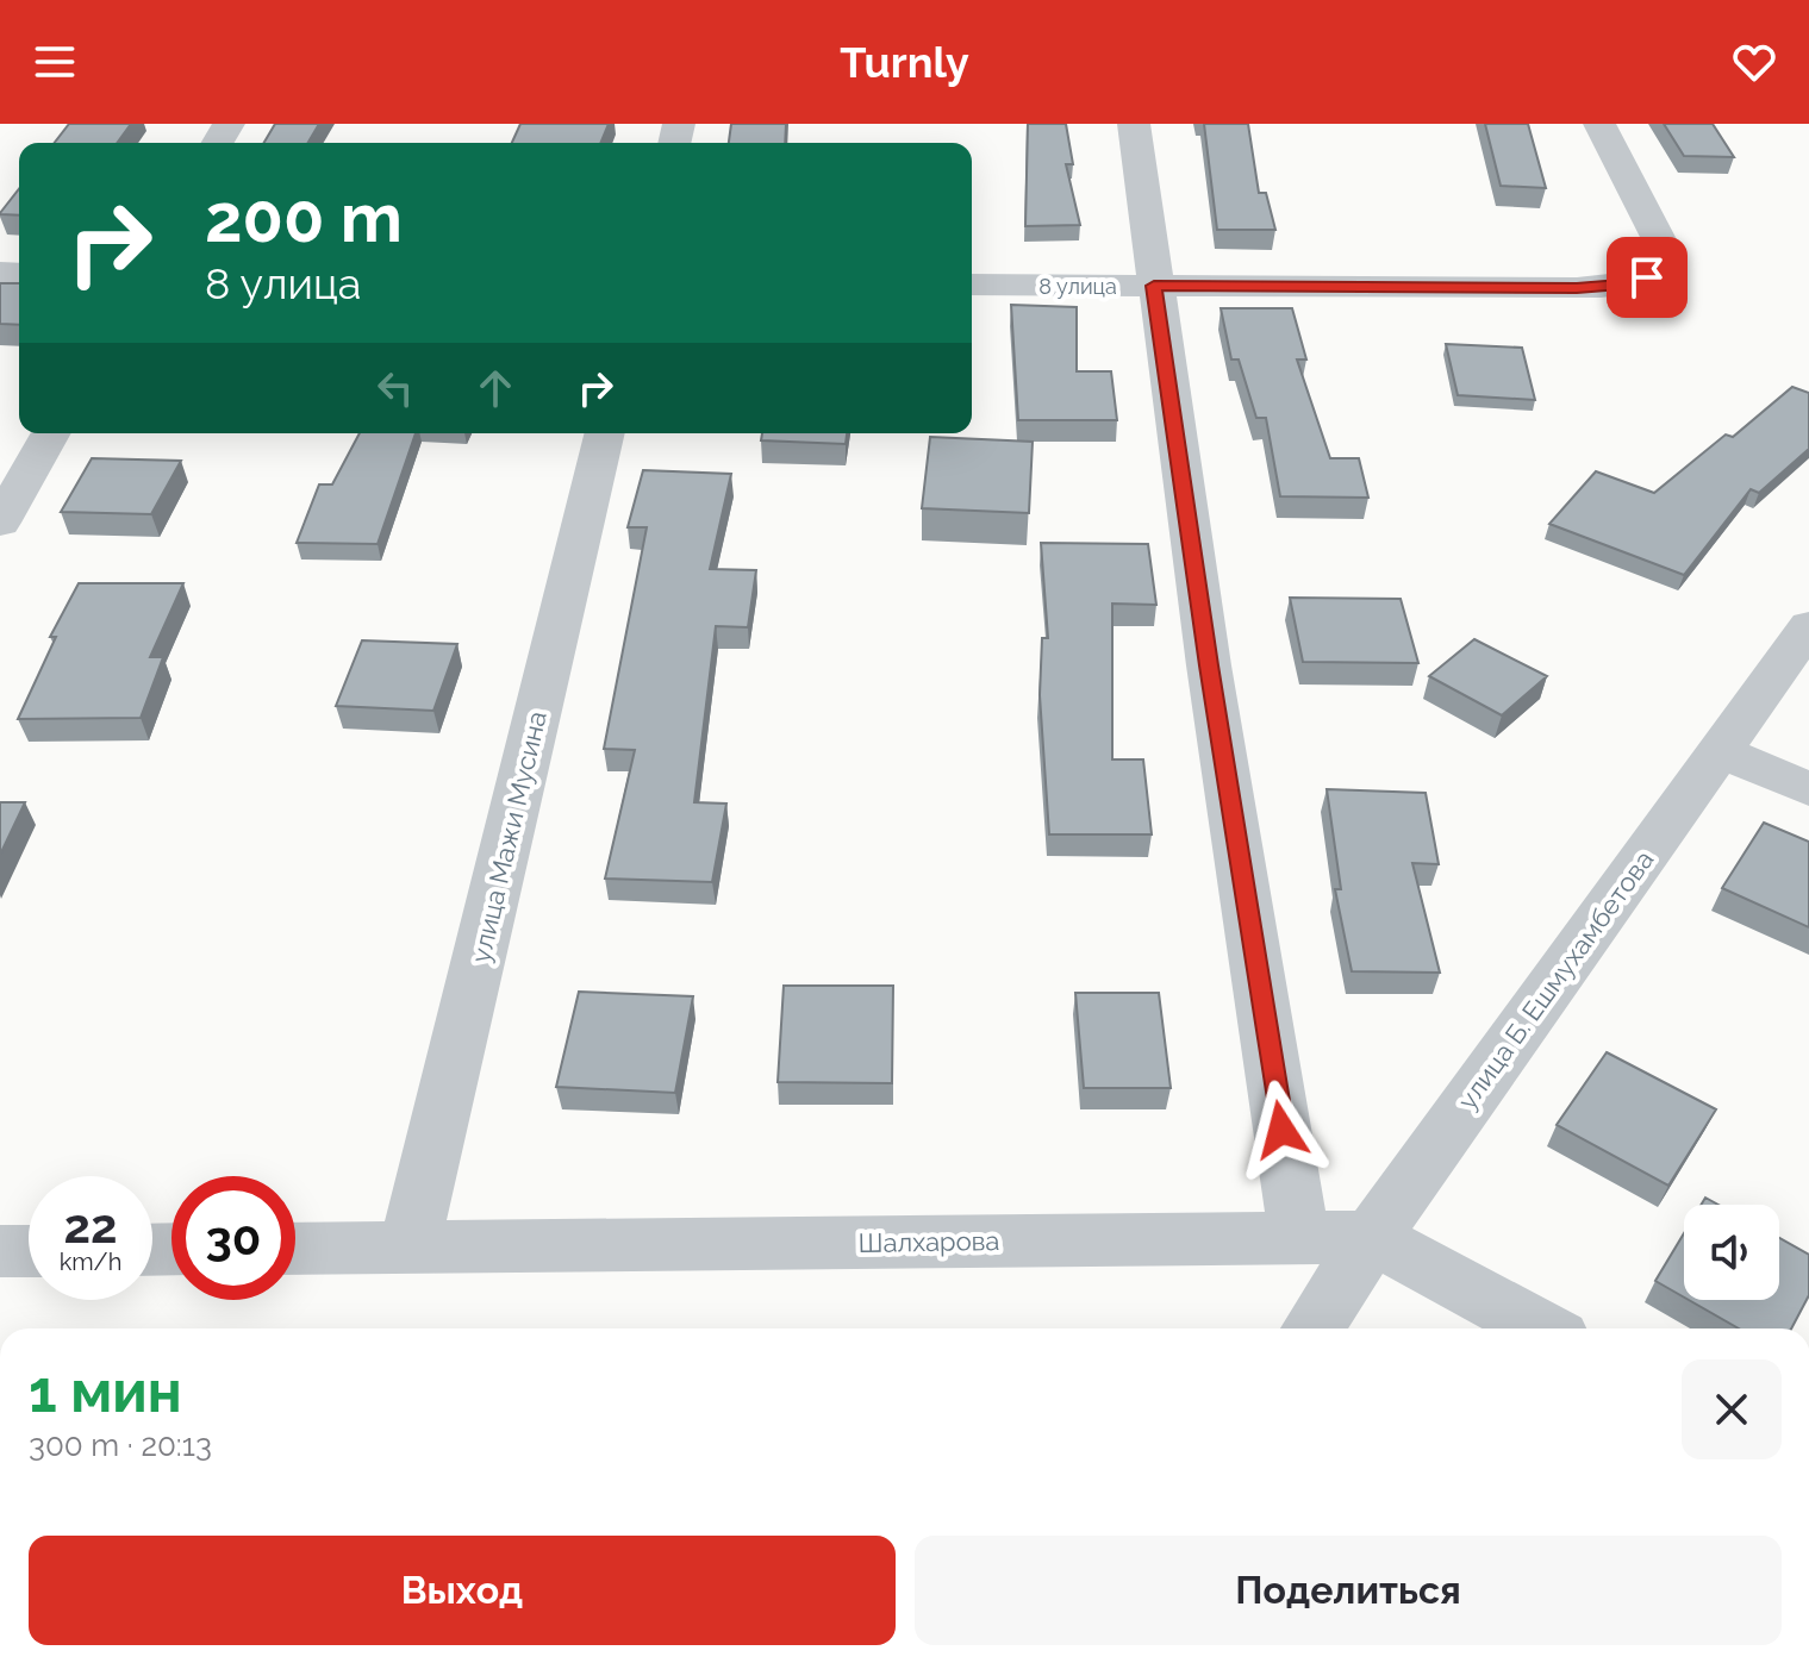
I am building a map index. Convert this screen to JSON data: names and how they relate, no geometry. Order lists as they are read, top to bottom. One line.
{"streets":{"street":["8 улица","улица Мажи Мусина","улица Б. Ешмухамбетова","Шалхарова"]},"crossings":[["улица Мажи Мусина","Шалхарова"],["улица Б. Ешмухамбетова","Шалхарова"]],"page":{"header":"Turnly","turn":["200 m","8 улица"],"speed":"22 km/h","limit":"30","heading":["1 мин","300 m · 20:13"],"buttons":["Выход","Поделиться"]}}
